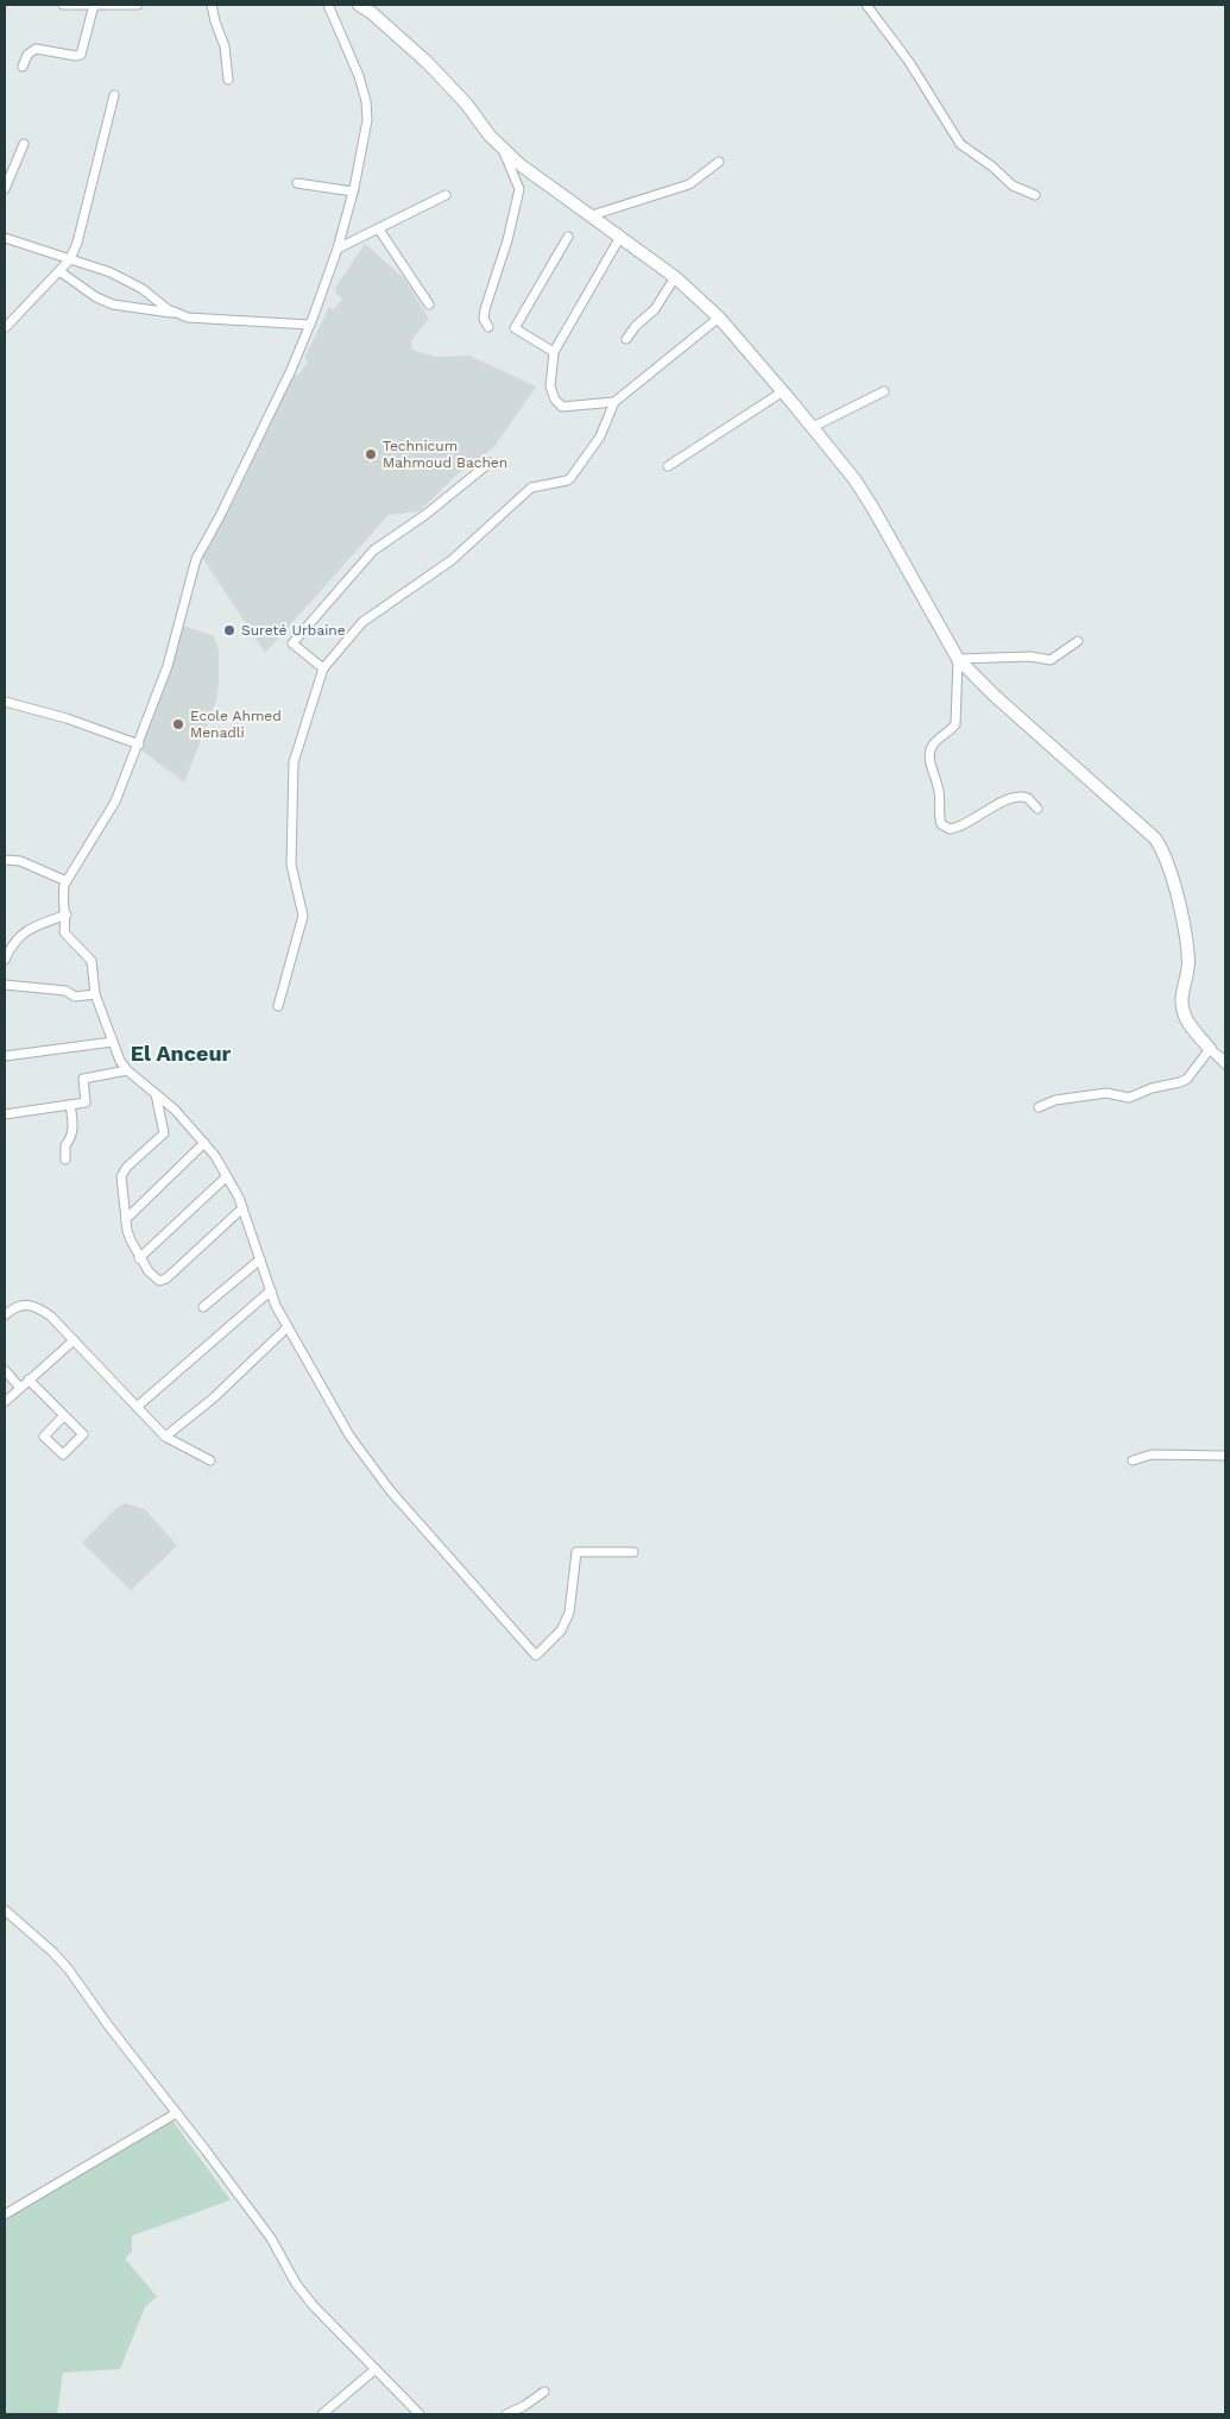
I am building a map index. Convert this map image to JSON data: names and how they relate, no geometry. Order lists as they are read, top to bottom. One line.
{"districts":["El Anceur"],"places":["Technicum Mahmoud Bachen","Sureté Urbaine","Ecole Ahmed Menadli"]}
